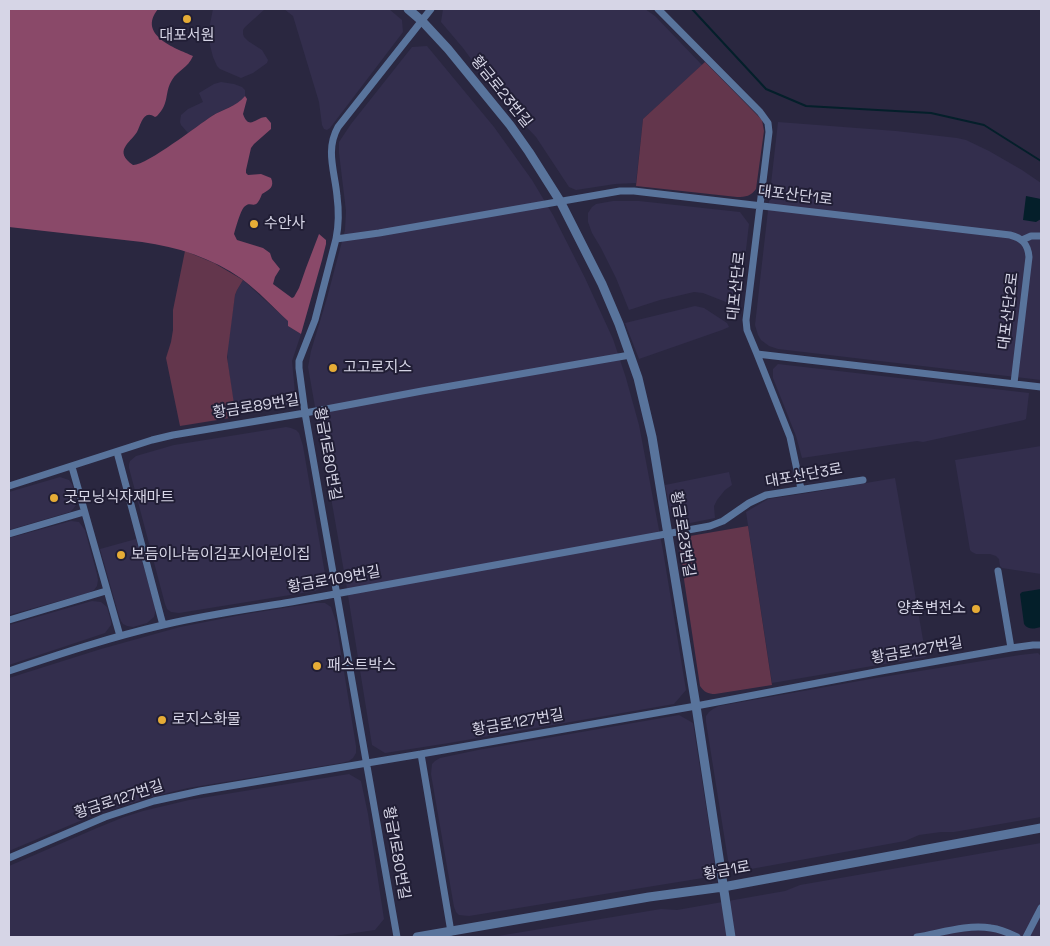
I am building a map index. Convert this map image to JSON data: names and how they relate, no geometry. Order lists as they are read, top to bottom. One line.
{"streets":{"street":["황금로23번길","대포산단1로","대포산단로","대포산단2로","황금로89번길","황금1로80번길","대포산단3로","황금로109번길","황금로127번길","황금1로"]},"crossings":[["황금로23번길","대포산단1로"],["황금로23번길","황금로89번길"],["황금로23번길","황금1로80번길"],["황금로23번길","대포산단3로"],["황금로23번길","황금로109번길"],["황금로23번길","황금로127번길"],["황금로23번길","황금1로"],["대포산단1로","대포산단로"],["대포산단1로","대포산단2로"],["대포산단로","대포산단3로"],["황금로89번길","황금1로80번길"],["황금1로80번길","황금로109번길"],["황금1로80번길","황금로127번길"],["대포산단3로","황금로109번길"]],"places":["대포서원","수안사","고고로지스","굿모닝식자재마트","보듬이나눔이김포시어린이집","양촌변전소","패스트박스","로지스화물"]}
